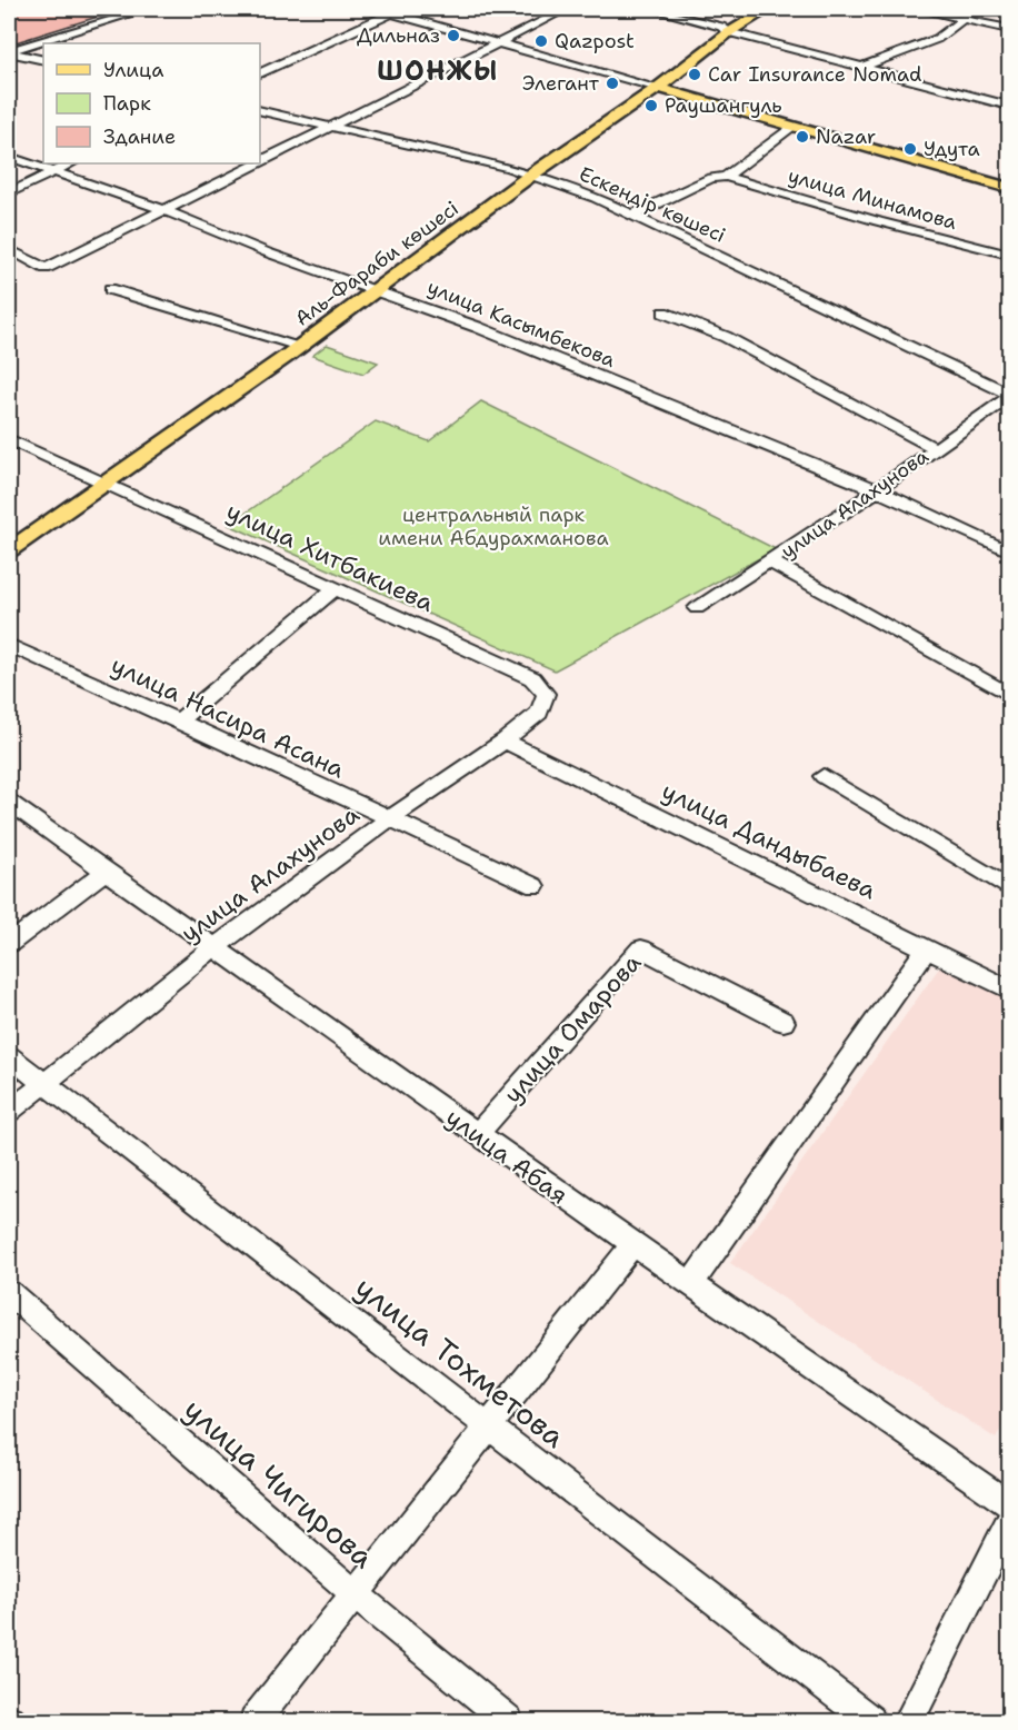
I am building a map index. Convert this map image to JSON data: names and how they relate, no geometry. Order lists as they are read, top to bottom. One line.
{"streets":{"main road":["Аль-Фараби көшесі"],"street":["улица Минамова","Ескендір көшесі","улица Касымбекова","улица Алахунова","улица Хитбакиева","улица Насира Асана","улица Дандыбаева","улица Омарова","улица Абая","улица Тохметова","улица Чигирова"]},"crossings":[["Ескендір көшесі","Аль-Фараби көшесі"],["Ескендір көшесі","улица Алахунова"],["Аль-Фараби көшесі","улица Касымбекова"],["Аль-Фараби көшесі","улица Хитбакиева"],["улица Касымбекова","улица Алахунова"],["улица Алахунова","улица Хитбакиева"],["улица Алахунова","улица Насира Асана"],["улица Алахунова","улица Дандыбаева"],["улица Алахунова","улица Абая"],["улица Алахунова","улица Тохметова"],["улица Омарова","улица Абая"]],"districts":["ШОНЖЫ"],"parks":["центральный парк имени Абдурахманова"],"places":["Дильназ","Qazpost","Car Insurance Nomad","Элегант","Раушангуль","Nazar","Удута"],"legend":["Улица","Парк","Здание"]}
